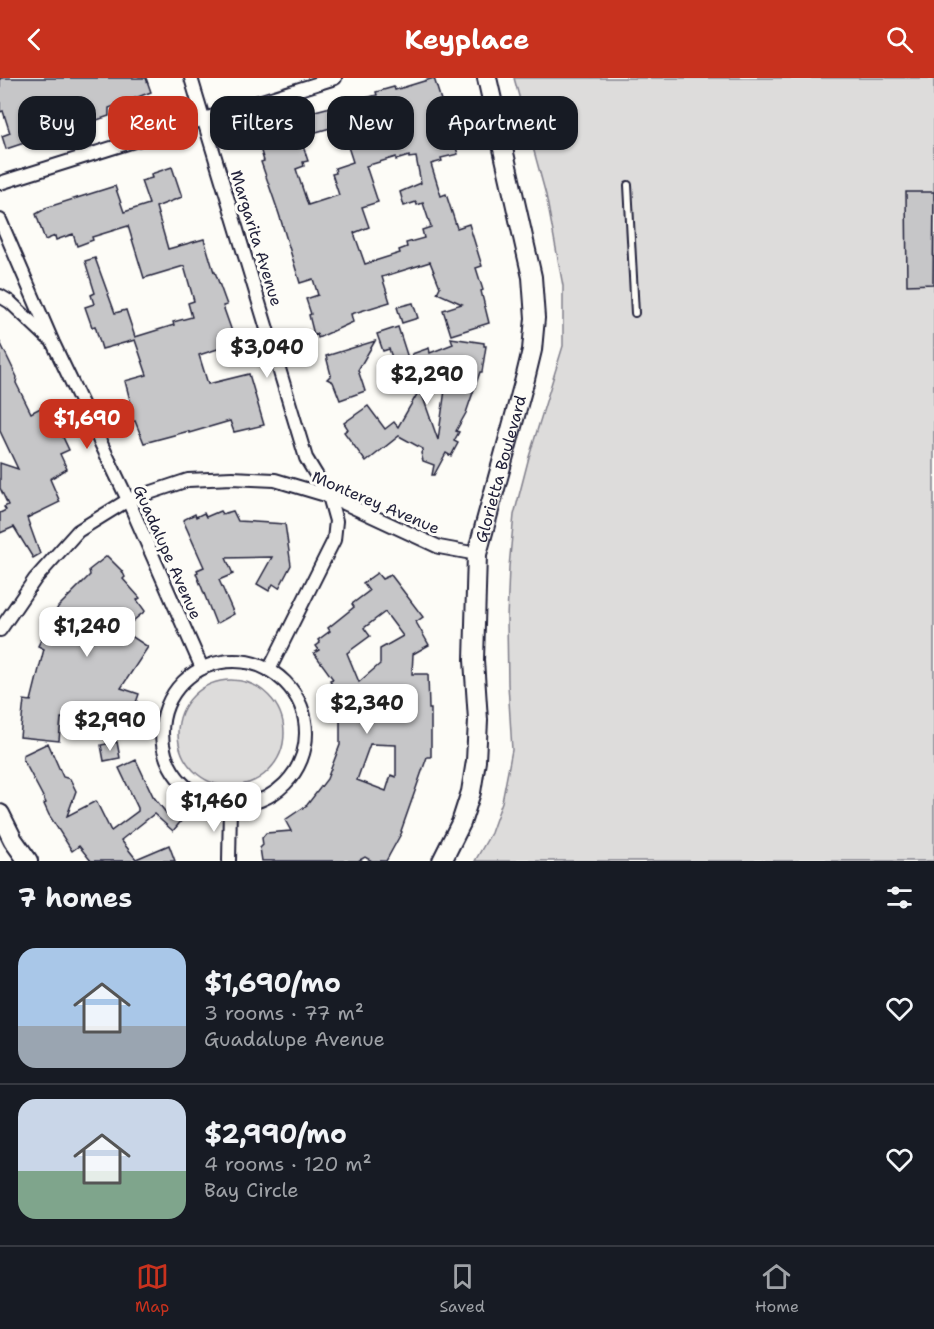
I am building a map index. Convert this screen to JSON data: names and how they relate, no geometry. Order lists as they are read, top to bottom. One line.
{"streets":{"street":["Margarita Avenue","Glorietta Boulevard","Monterey Avenue","Guadalupe Avenue"]},"crossings":[["Margarita Avenue","Monterey Avenue"],["Margarita Avenue","Guadalupe Avenue"],["Glorietta Boulevard","Monterey Avenue"],["Monterey Avenue","Guadalupe Avenue"]],"page":{"header":"Keyplace","chip":["Buy","Rent","Filters","New","Apartment"],"price":["$3,040","$2,290","$1,690","$1,240","$2,340","$2,990","$1,460"],"heading":"7 homes","list":[{"name":"$1,690/mo","note":"3 rooms · 77 m² · Guadalupe Avenue"},{"name":"$2,990/mo","note":"4 rooms · 120 m² · Bay Circle"}],"tabs":["Map","Saved","Home"]}}
